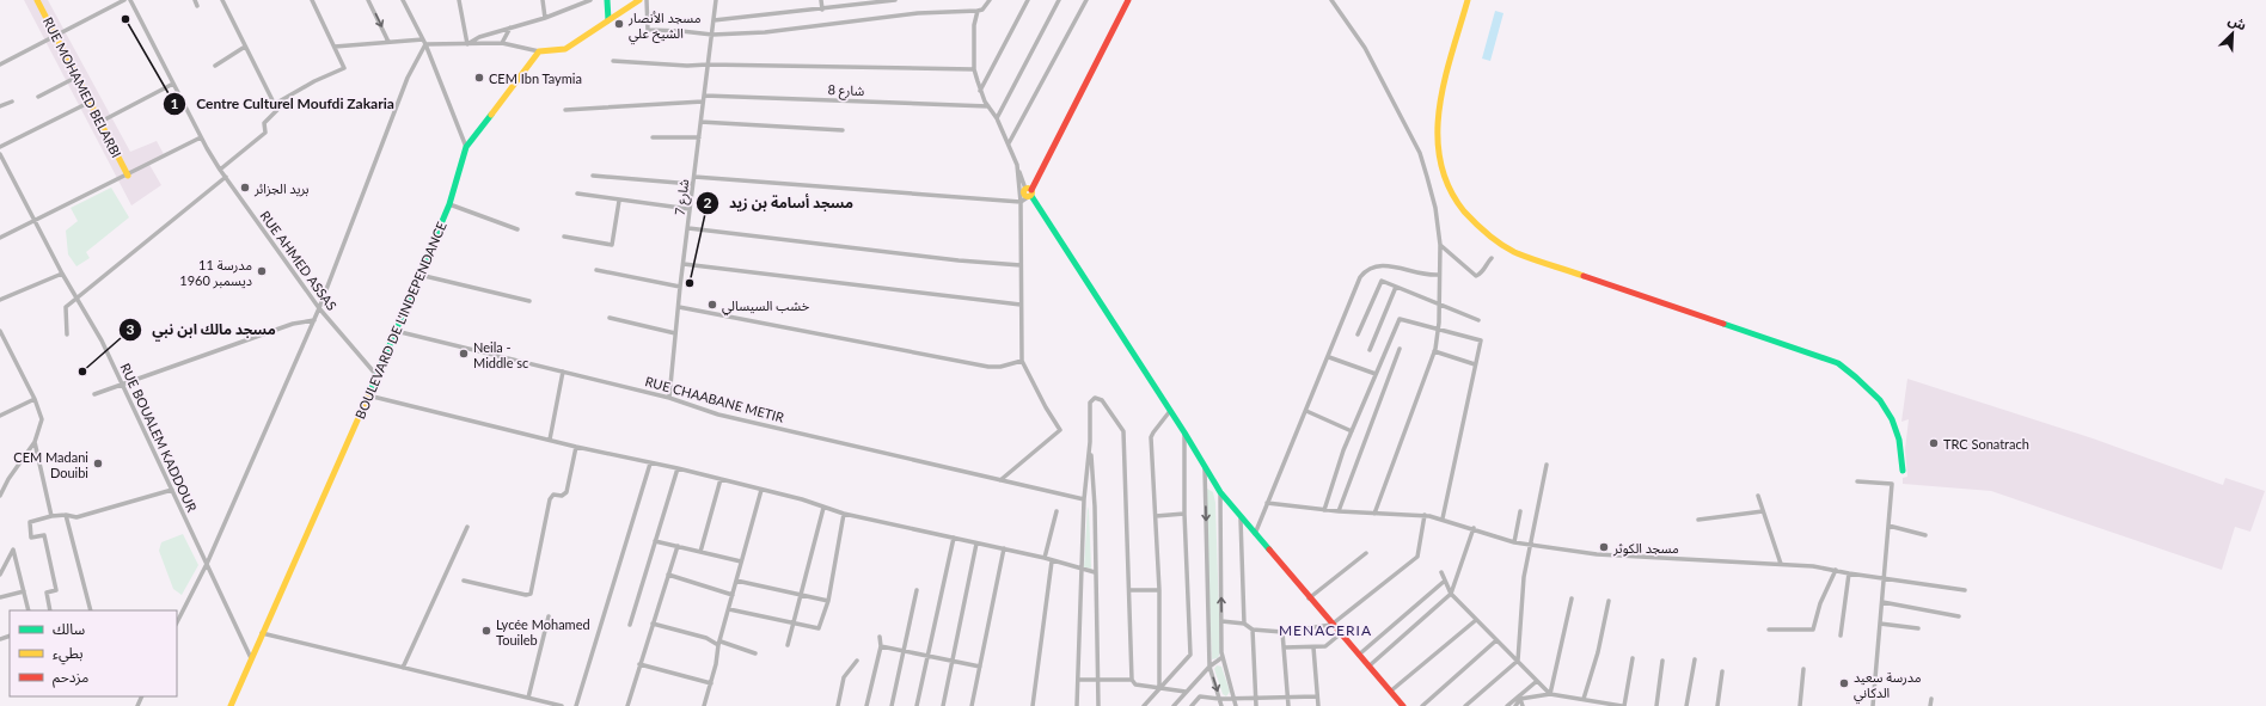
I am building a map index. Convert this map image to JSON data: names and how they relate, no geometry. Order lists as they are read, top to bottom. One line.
{"streets":{"street":["RUE MOHAMED BELARBI","شارع 8","شارع 7","RUE AHMED ASSAS","BOULEVARD DE L'INDEPENDANCE","RUE CHAABANE METIR","RUE BOUALEM KADDOUR"]},"crossings":[["شارع 8","شارع 7"],["شارع 7","RUE CHAABANE METIR"],["RUE AHMED ASSAS","BOULEVARD DE L'INDEPENDANCE"],["BOULEVARD DE L'INDEPENDANCE","RUE CHAABANE METIR"],["BOULEVARD DE L'INDEPENDANCE","RUE BOUALEM KADDOUR"]],"districts":["MENACERIA"],"places":["Centre Culturel Moufdi Zakaria","مسجد الأنصار الشيخ علي","CEM Ibn Taymia","بريد الجزائر","مدرسة 11 ديسمبر 1960","مسجد أسامة بن زيد","خشب السيسالي","Neila - Middle sc","مسجد مالك ابن نبي","TRC Sonatrach","CEM Madani Douibi","مسجد الكوثر","Lycée Mohamed Touileb","مدرسة سعيد الدكاني"],"legend":["سالك","بطيء","مزدحم"],"north":"top right"}
